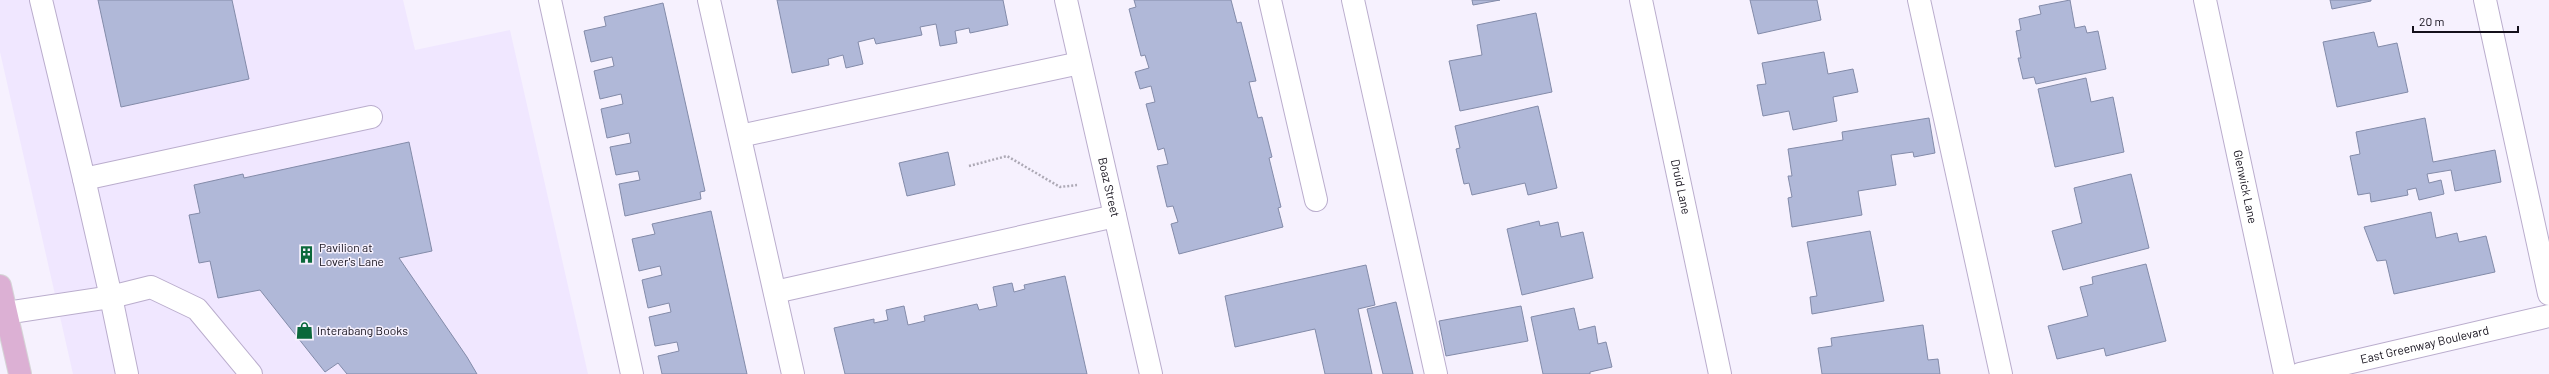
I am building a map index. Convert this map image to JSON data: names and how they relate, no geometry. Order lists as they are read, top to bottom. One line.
{"streets":{"street":["Boaz Street","Druid Lane","Glenwick Lane","East Greenway Boulevard"]},"places":{"building":["Pavilion at Lover's Lane"],"shop":["Interabang Books"]},"scale_bar":"20 m"}
